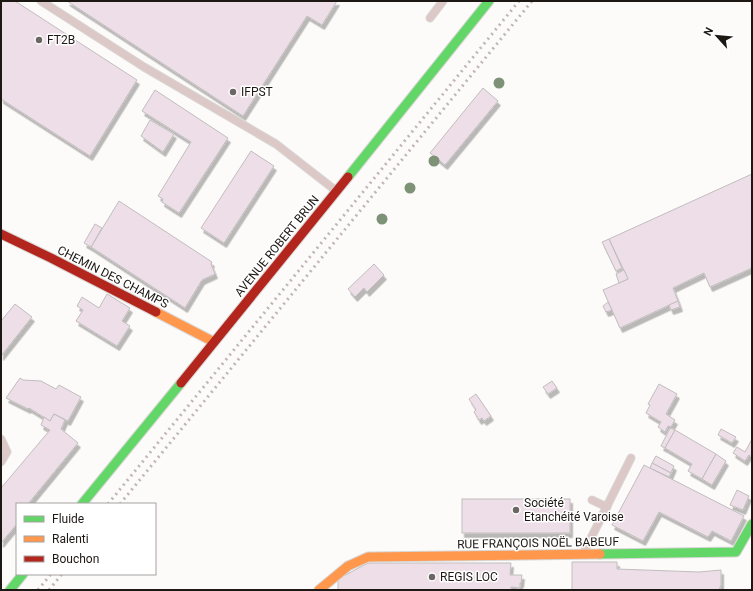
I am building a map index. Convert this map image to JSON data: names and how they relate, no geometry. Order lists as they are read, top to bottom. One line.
{"streets":{"street":["AVENUE ROBERT BRUN","CHEMIN DES CHAMPS","RUE FRANÇOIS NOËL BABEUF"]},"crossings":[["AVENUE ROBERT BRUN","CHEMIN DES CHAMPS"]],"places":["FT2B","IFPST","Société Etanchéité Varoise","REGIS LOC"],"legend":["Fluide","Ralenti","Bouchon"],"north":"top left"}
